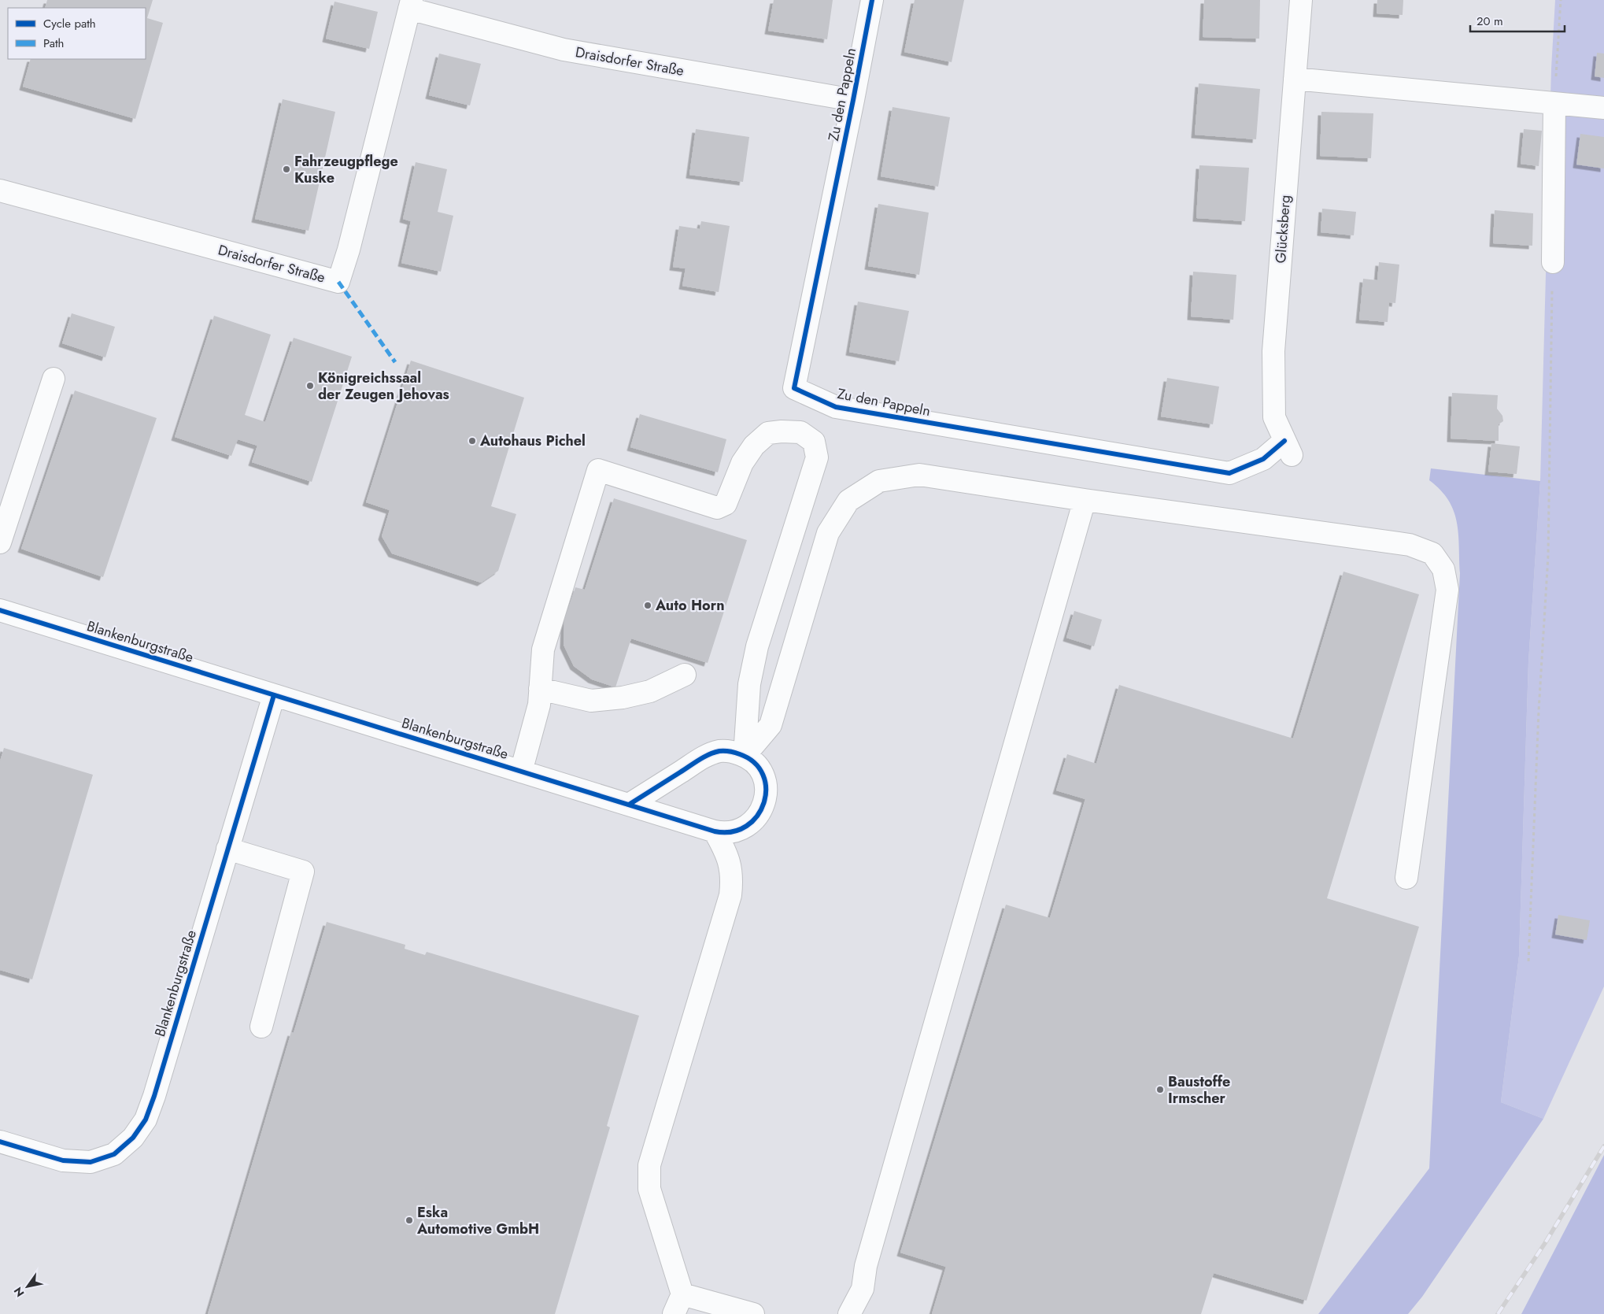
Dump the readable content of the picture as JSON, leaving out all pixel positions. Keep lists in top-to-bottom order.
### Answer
{
  "streets": {
    "street": [
      "Draisdorfer Straße",
      "Zu den Pappeln",
      "Glücksberg",
      "Blankenburgstraße"
    ]
  },
  "crossings": [
    ["Draisdorfer Straße", "Zu den Pappeln"],
    ["Zu den Pappeln", "Glücksberg"]
  ],
  "places": [
    "Fahrzeugpflege Kuske",
    "Königreichssaal der Zeugen Jehovas",
    "Autohaus Pichel",
    "Auto Horn",
    "Baustoffe Irmscher",
    "Eska Automotive GmbH"
  ],
  "legend": ["Cycle path", "Path"],
  "scale_bar": "20 m",
  "north": "bottom left"
}
